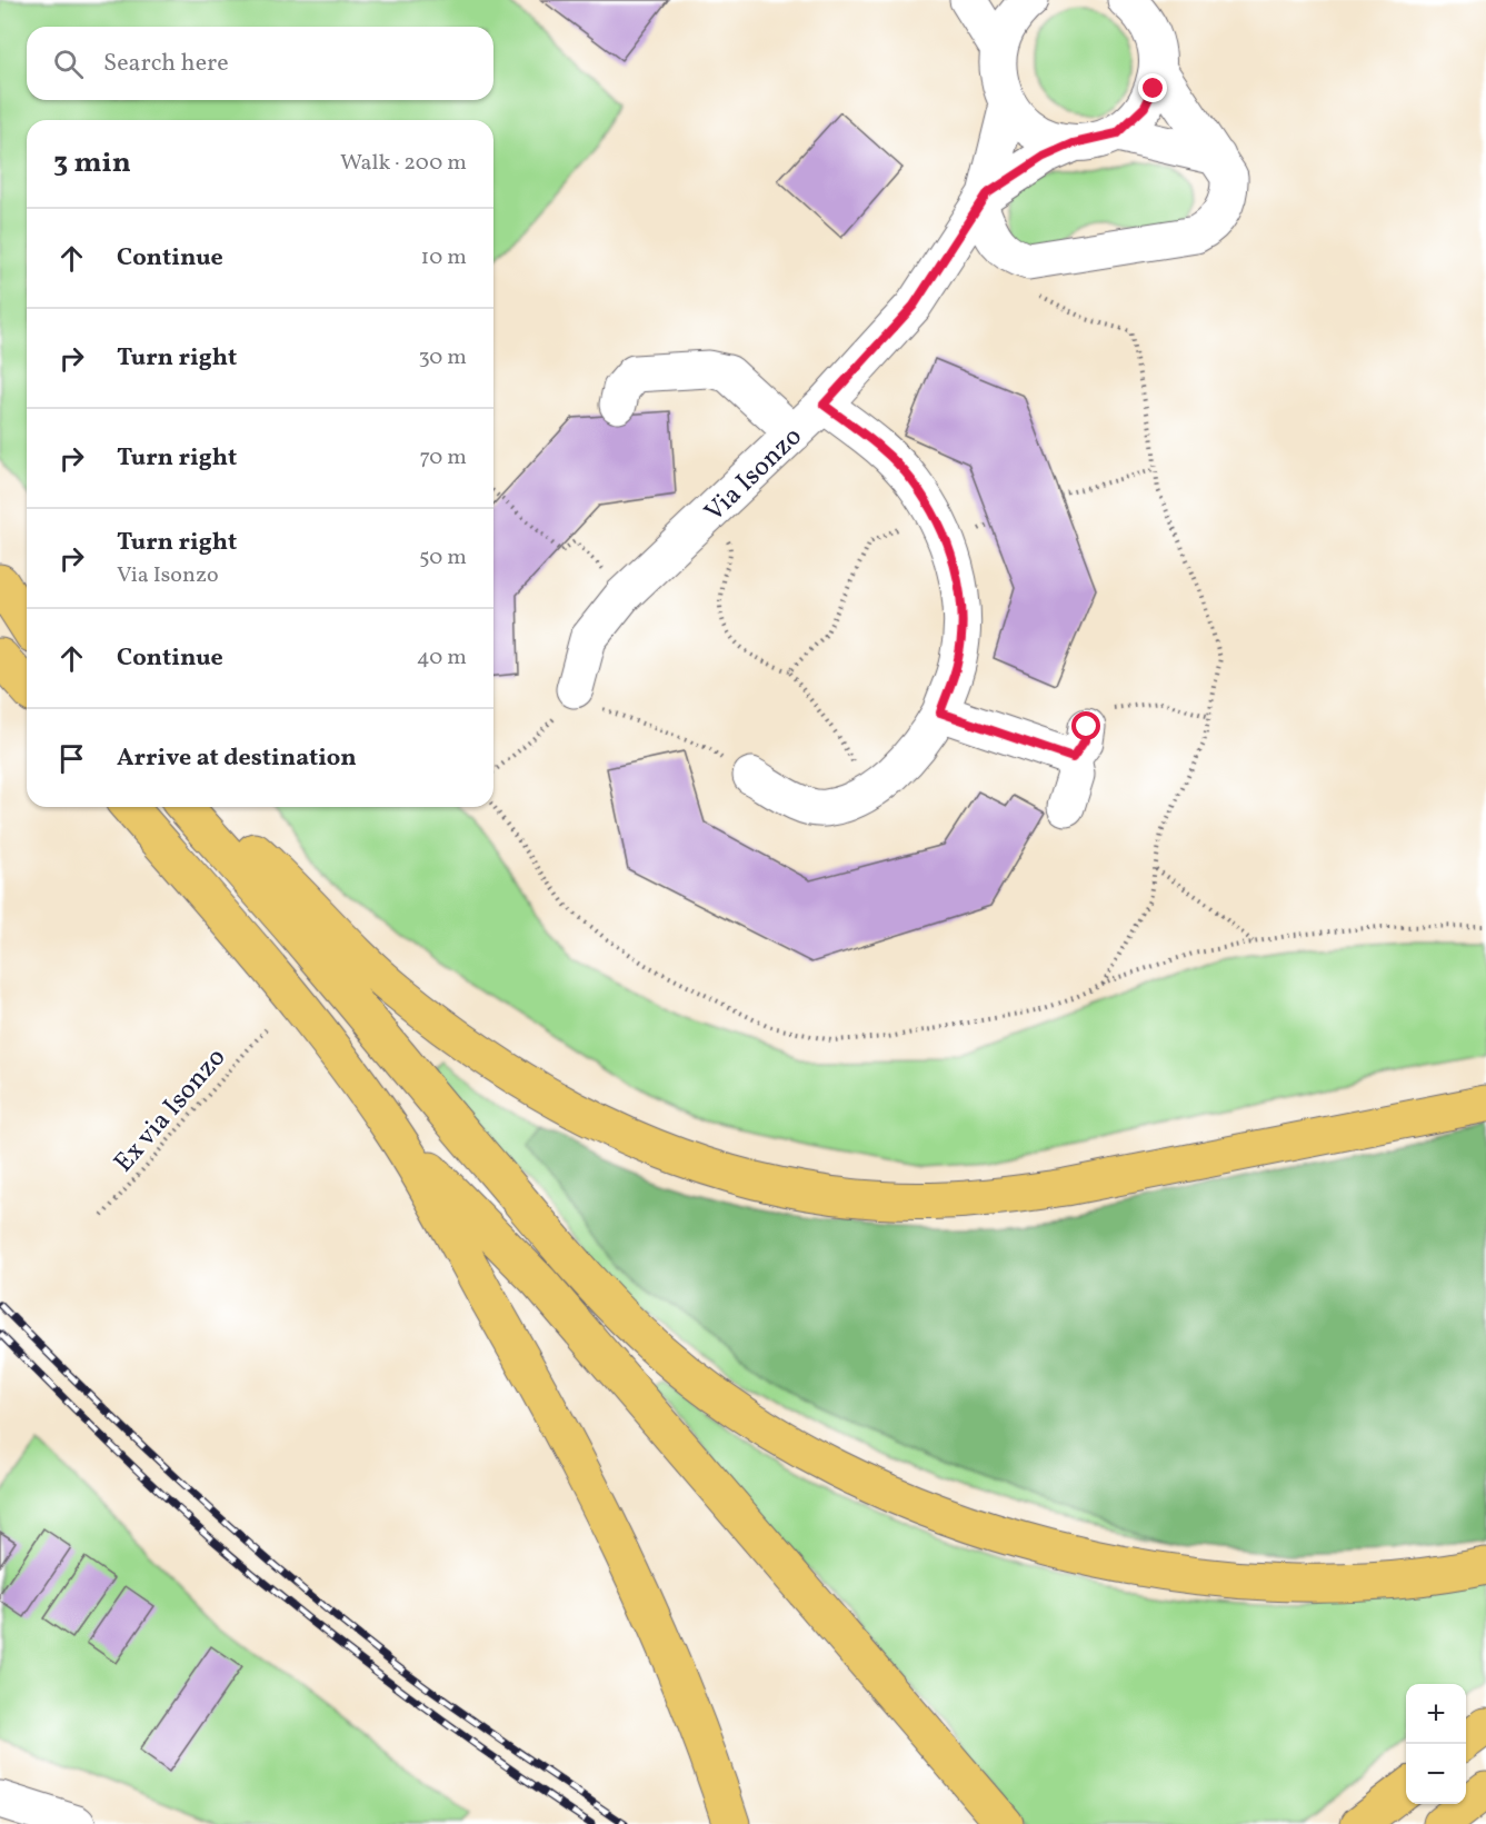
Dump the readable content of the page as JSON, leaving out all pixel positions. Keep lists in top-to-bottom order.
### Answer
{
  "streets": {
    "street": ["Via Isonzo"],
    "path": ["Ex via Isonzo"]
  },
  "page": {
    "search": "Search here",
    "heading": ["3 min", "Walk · 200 m"],
    "list": [
      ["Continue", "10 m"],
      ["Turn right", "30 m"],
      ["Turn right", "70 m"],
      ["Turn right", "Via Isonzo", "50 m"],
      ["Continue", "40 m"],
      "Arrive at destination"
    ],
    "map_buttons": ["+", "−"]
  }
}
